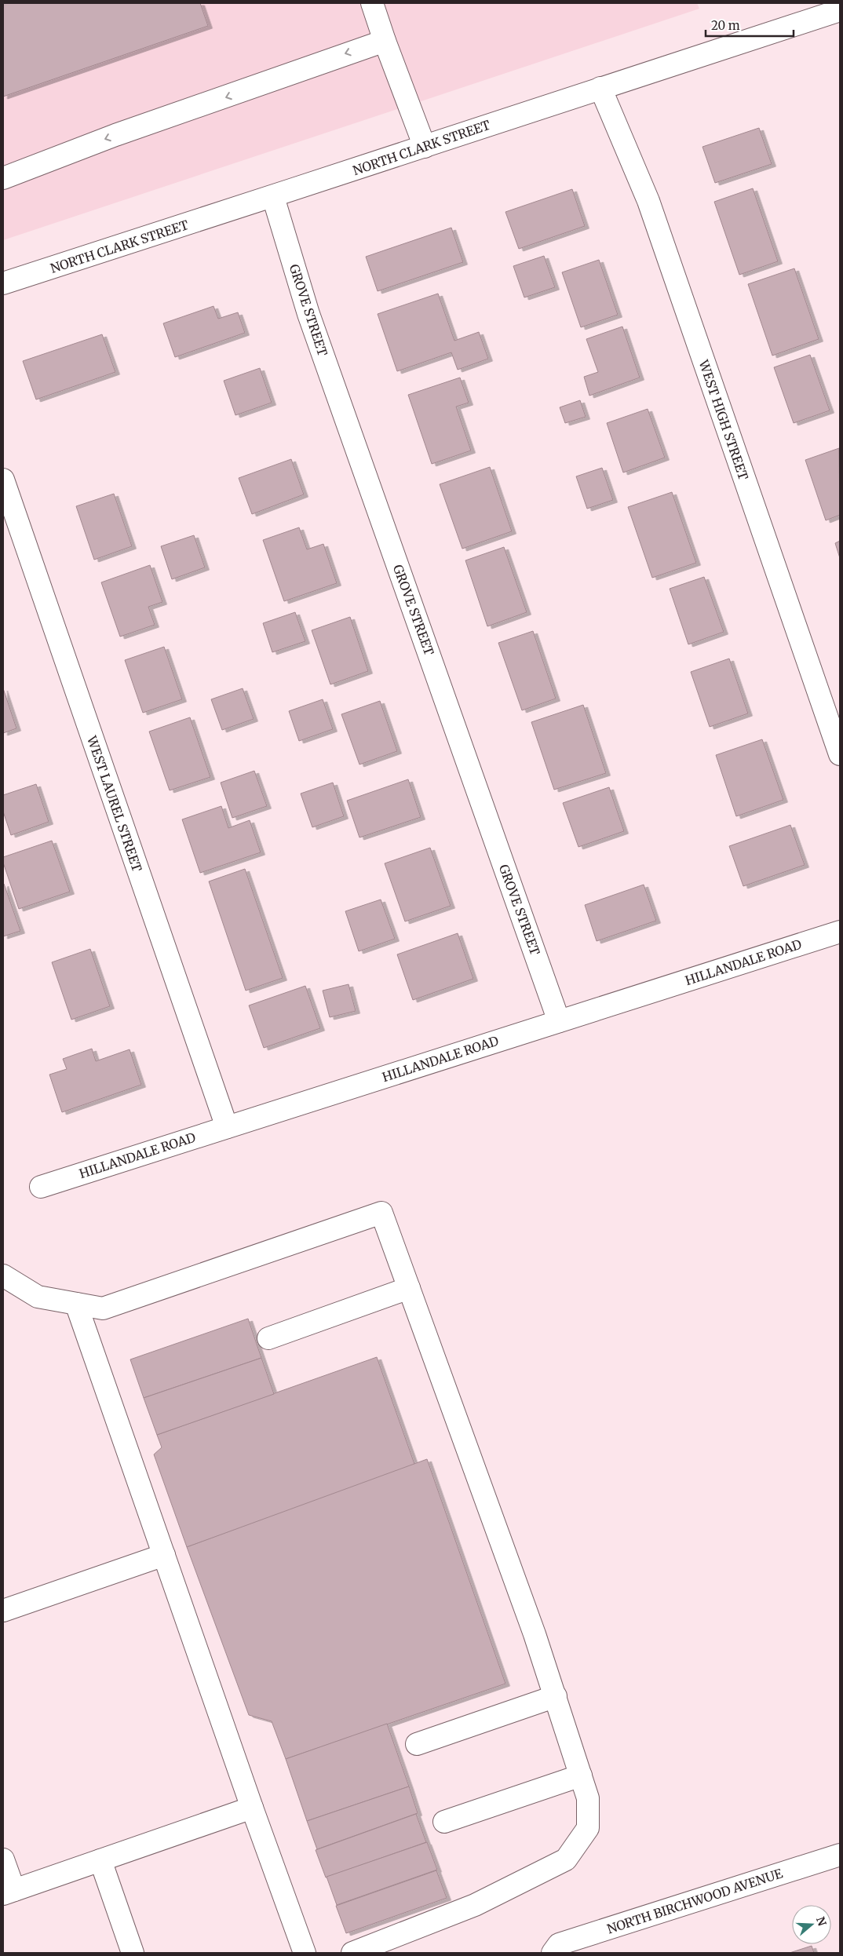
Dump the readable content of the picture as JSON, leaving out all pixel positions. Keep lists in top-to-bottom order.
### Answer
{
  "streets": {
    "street": [
      "NORTH CLARK STREET",
      "GROVE STREET",
      "WEST HIGH STREET",
      "WEST LAUREL STREET",
      "HILLANDALE ROAD",
      "NORTH BIRCHWOOD AVENUE"
    ]
  },
  "crossings": [
    ["NORTH CLARK STREET", "GROVE STREET"],
    ["NORTH CLARK STREET", "WEST HIGH STREET"],
    ["GROVE STREET", "HILLANDALE ROAD"],
    ["WEST LAUREL STREET", "HILLANDALE ROAD"]
  ],
  "scale_bar": "20 m",
  "north": "right"
}
